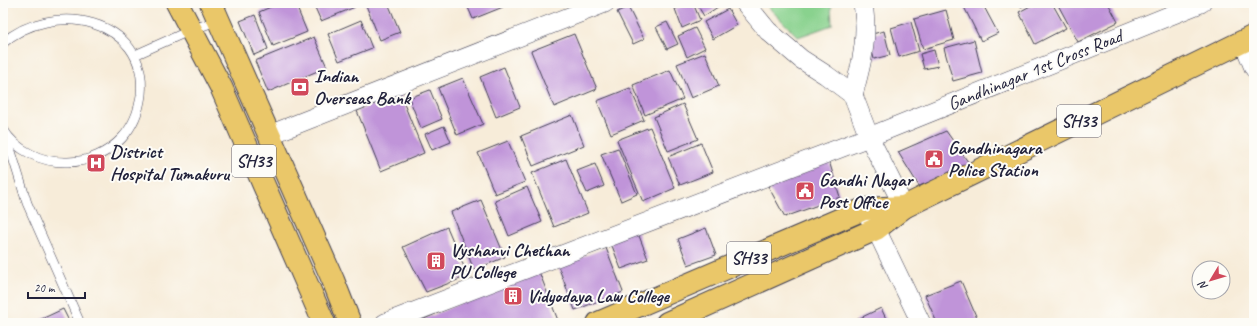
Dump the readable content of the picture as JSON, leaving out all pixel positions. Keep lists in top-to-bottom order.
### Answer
{
  "streets": {
    "main road": ["SH33"],
    "street": ["Gandhinagar 1st Cross Road"]
  },
  "places": {
    "bank": ["Indian Overseas Bank"],
    "public building": ["Gandhinagara Police Station", "Gandhi Nagar Post Office"],
    "hospital": ["District Hospital Tumakuru"],
    "building": ["Vyshanvi Chethan PU College", "Vidyodaya Law College"]
  },
  "scale_bar": "20 m",
  "north": "bottom left"
}
